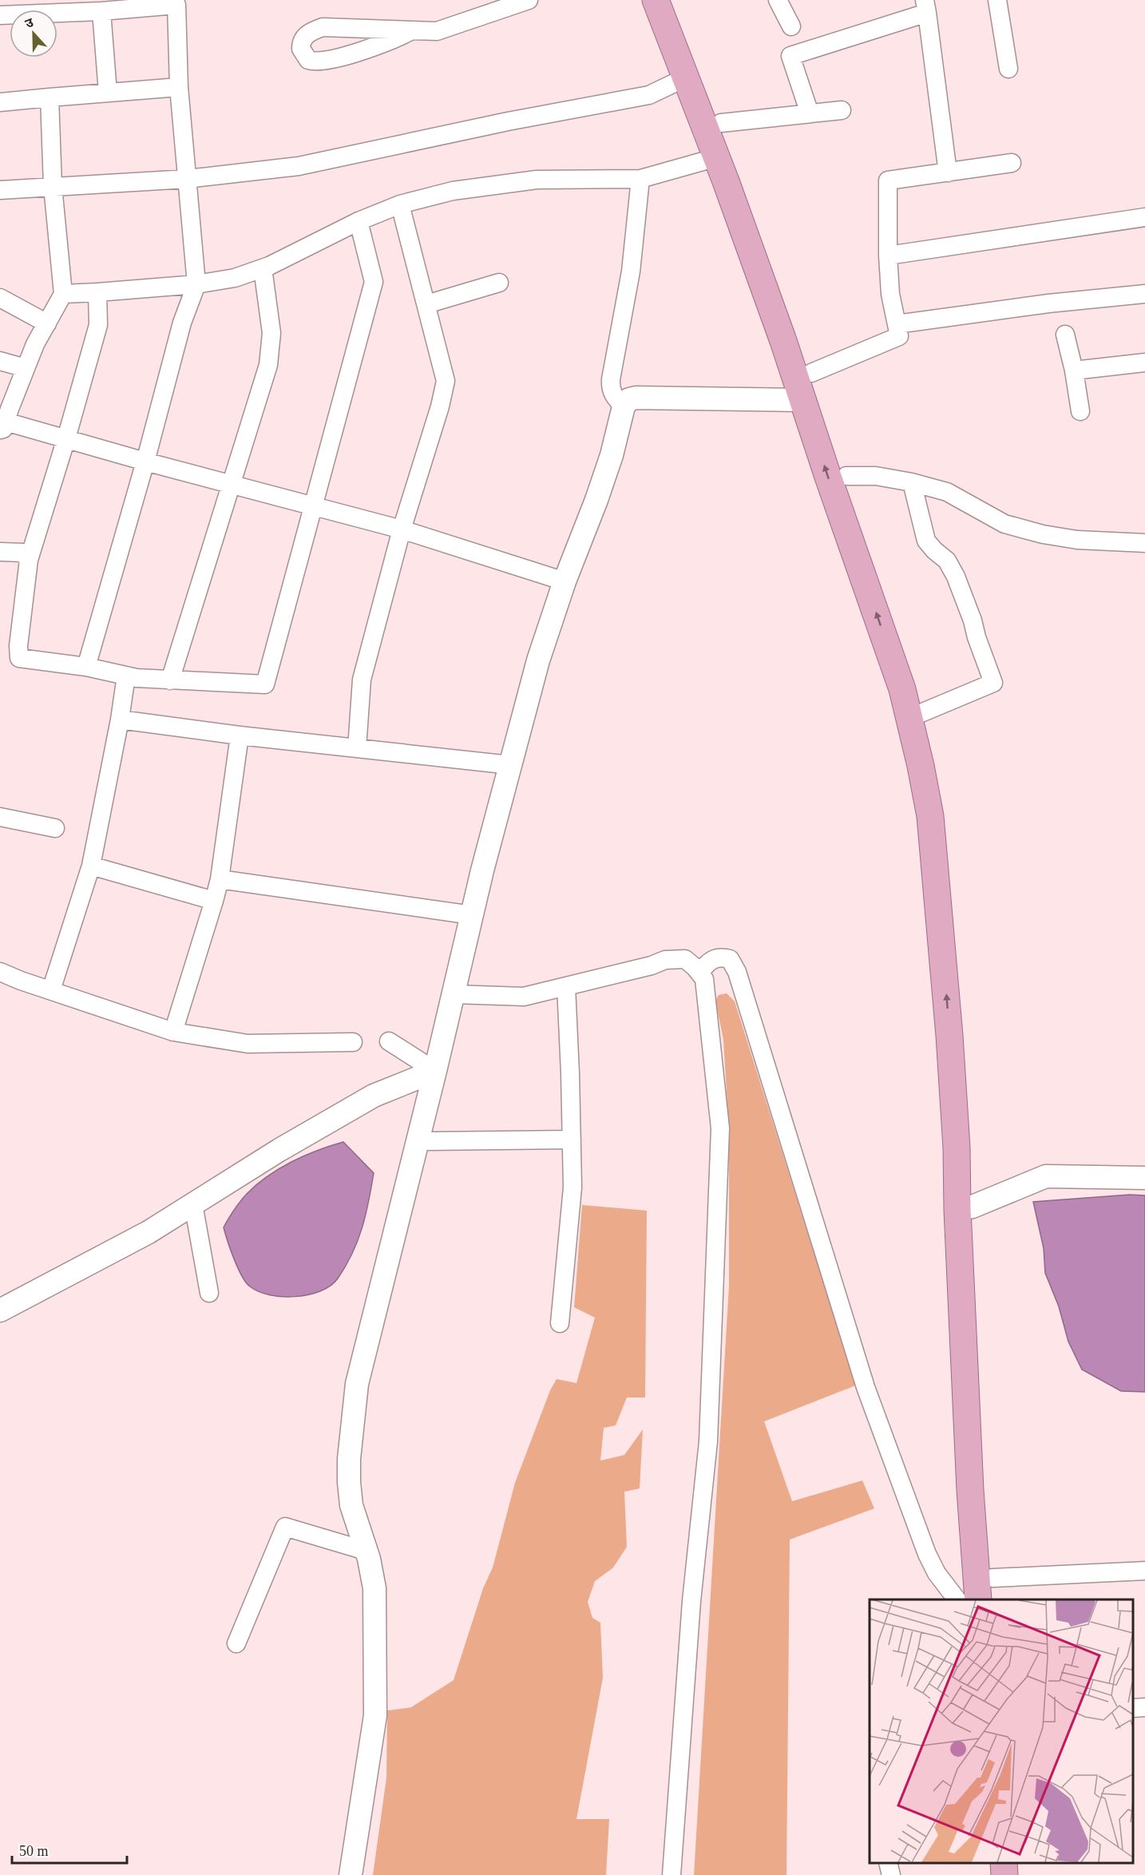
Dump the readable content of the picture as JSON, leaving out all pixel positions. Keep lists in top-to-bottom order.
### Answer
{
  "scale_bar": "50 m",
  "north": "top"
}
